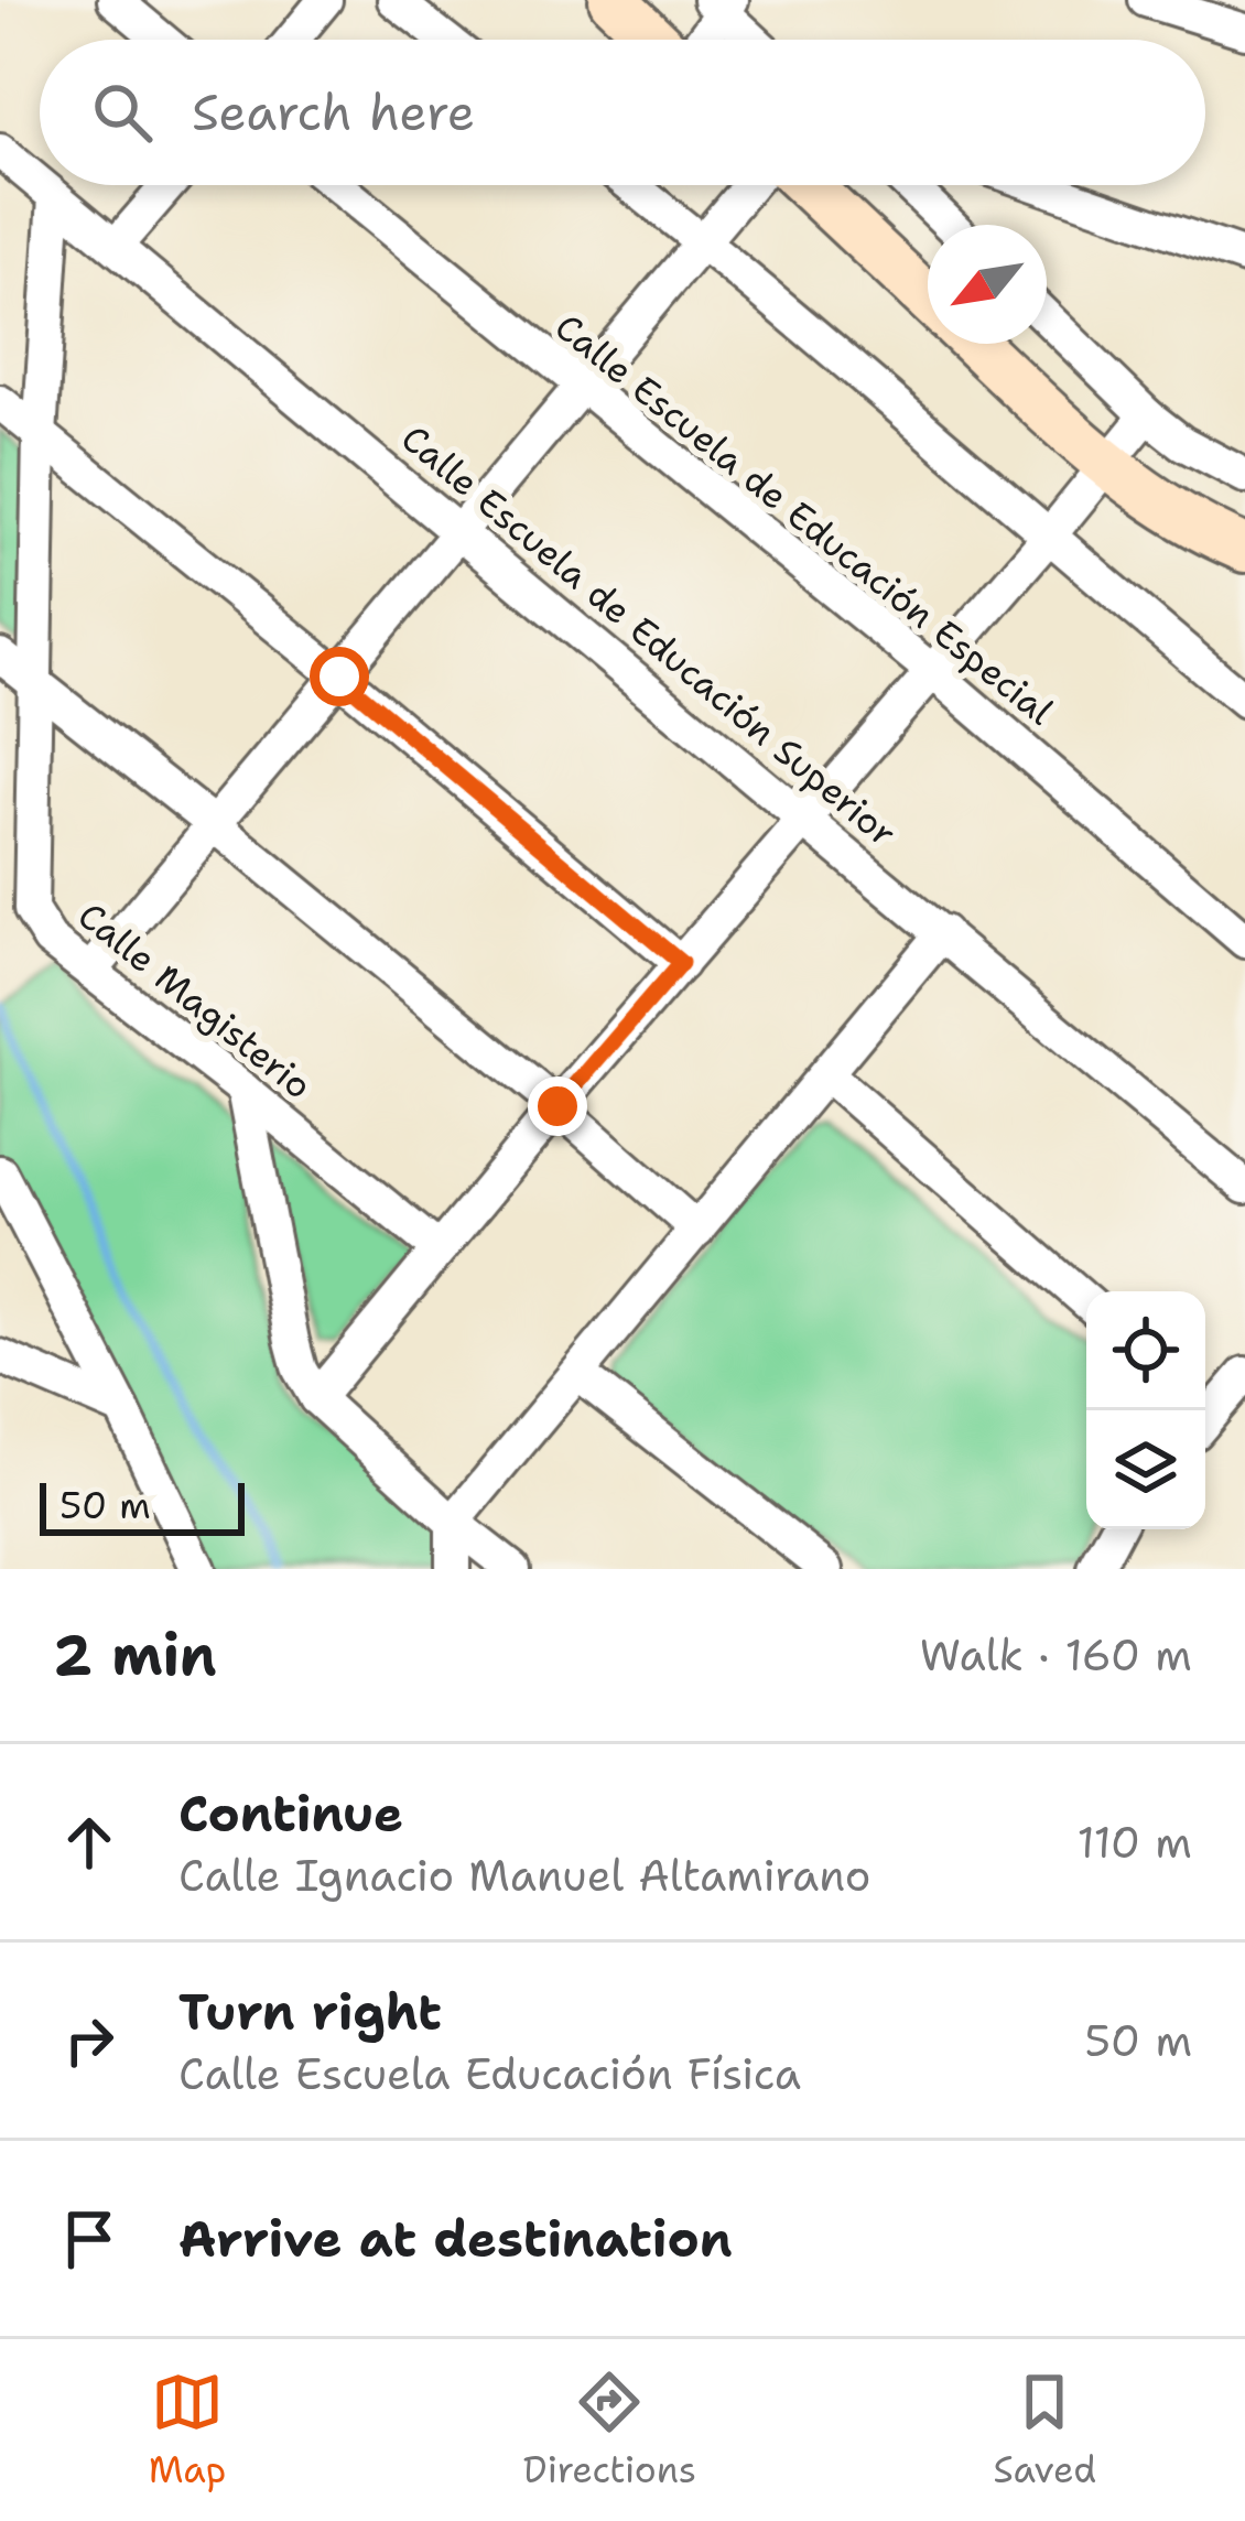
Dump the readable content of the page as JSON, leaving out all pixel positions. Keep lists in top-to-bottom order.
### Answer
{
  "streets": {
    "street": ["Calle Escuela de Educación Especial", "Calle Escuela de Educación Superior", "Calle Magisterio"]
  },
  "crossings": [
    ["Calle Escuela de Educación Superior", "Calle Magisterio"]
  ],
  "scale_bar": "50 m",
  "north": "bottom left",
  "page": {
    "search": "Search here",
    "scale": "50 m",
    "heading": ["2 min", "Walk · 160 m"],
    "list": [
      ["Continue", "Calle Ignacio Manuel Altamirano", "110 m"],
      ["Turn right", "Calle Escuela Educación Física", "50 m"],
      "Arrive at destination"
    ],
    "nav": ["Map", "Directions", "Saved"]
  }
}
